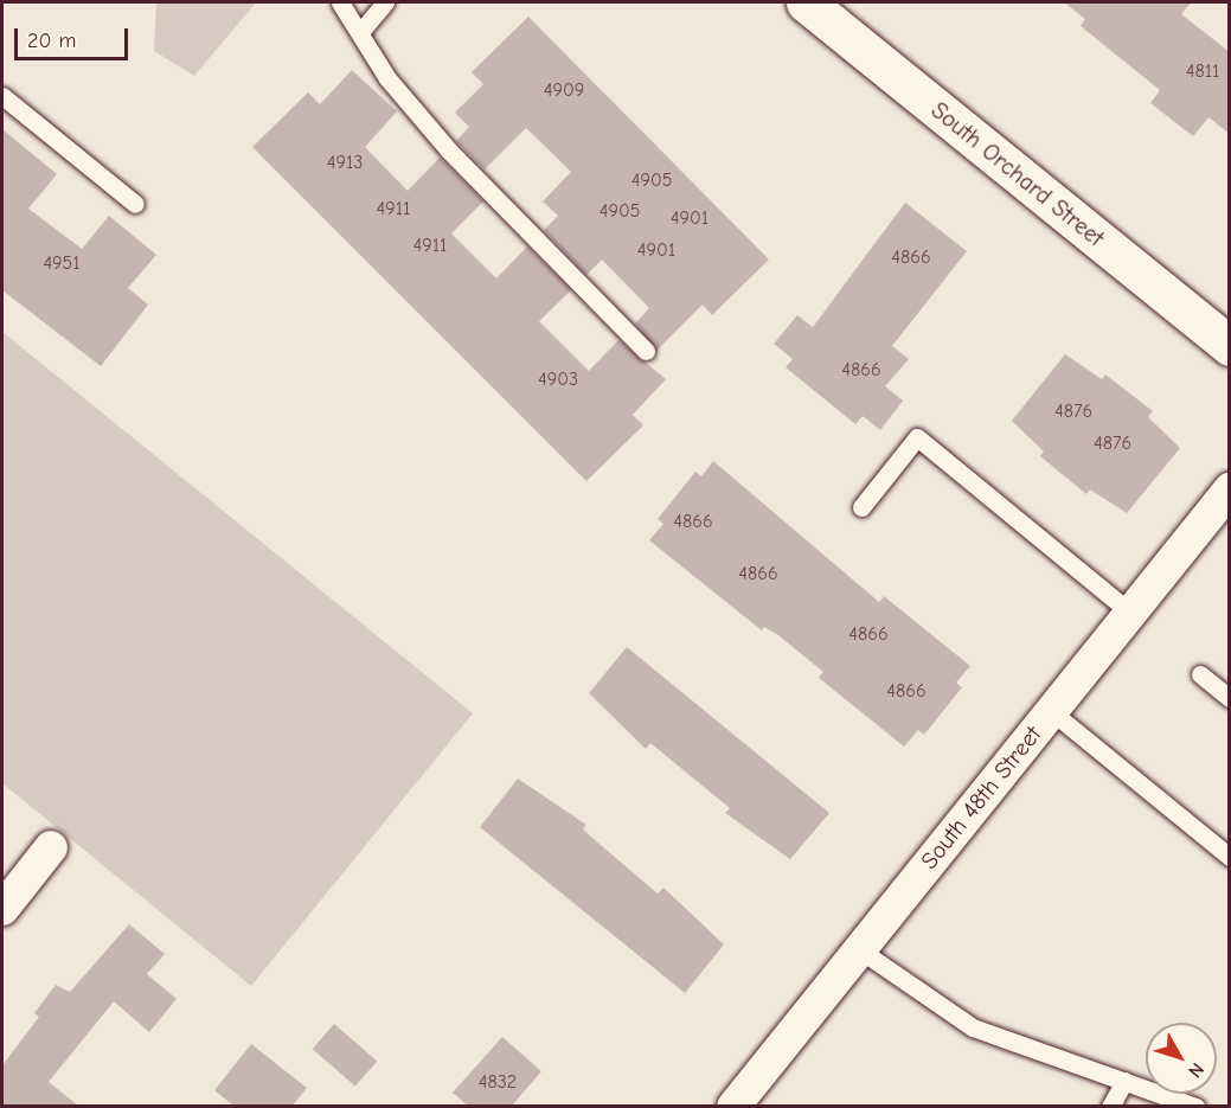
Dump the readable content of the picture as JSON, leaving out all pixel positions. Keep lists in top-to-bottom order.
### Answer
{
  "streets": {
    "main road": ["South Orchard Street"],
    "street": ["South 48th Street"]
  },
  "house_numbers": [
    "4811",
    "4909",
    "4913",
    "4905",
    "4911",
    "4905",
    "4901",
    "4911",
    "4901",
    "4866",
    "4951",
    "4866",
    "4903",
    "4876",
    "4876",
    "4866",
    "4866",
    "4866",
    "4866",
    "4832"
  ],
  "scale_bar": "20 m",
  "north": "bottom right"
}
